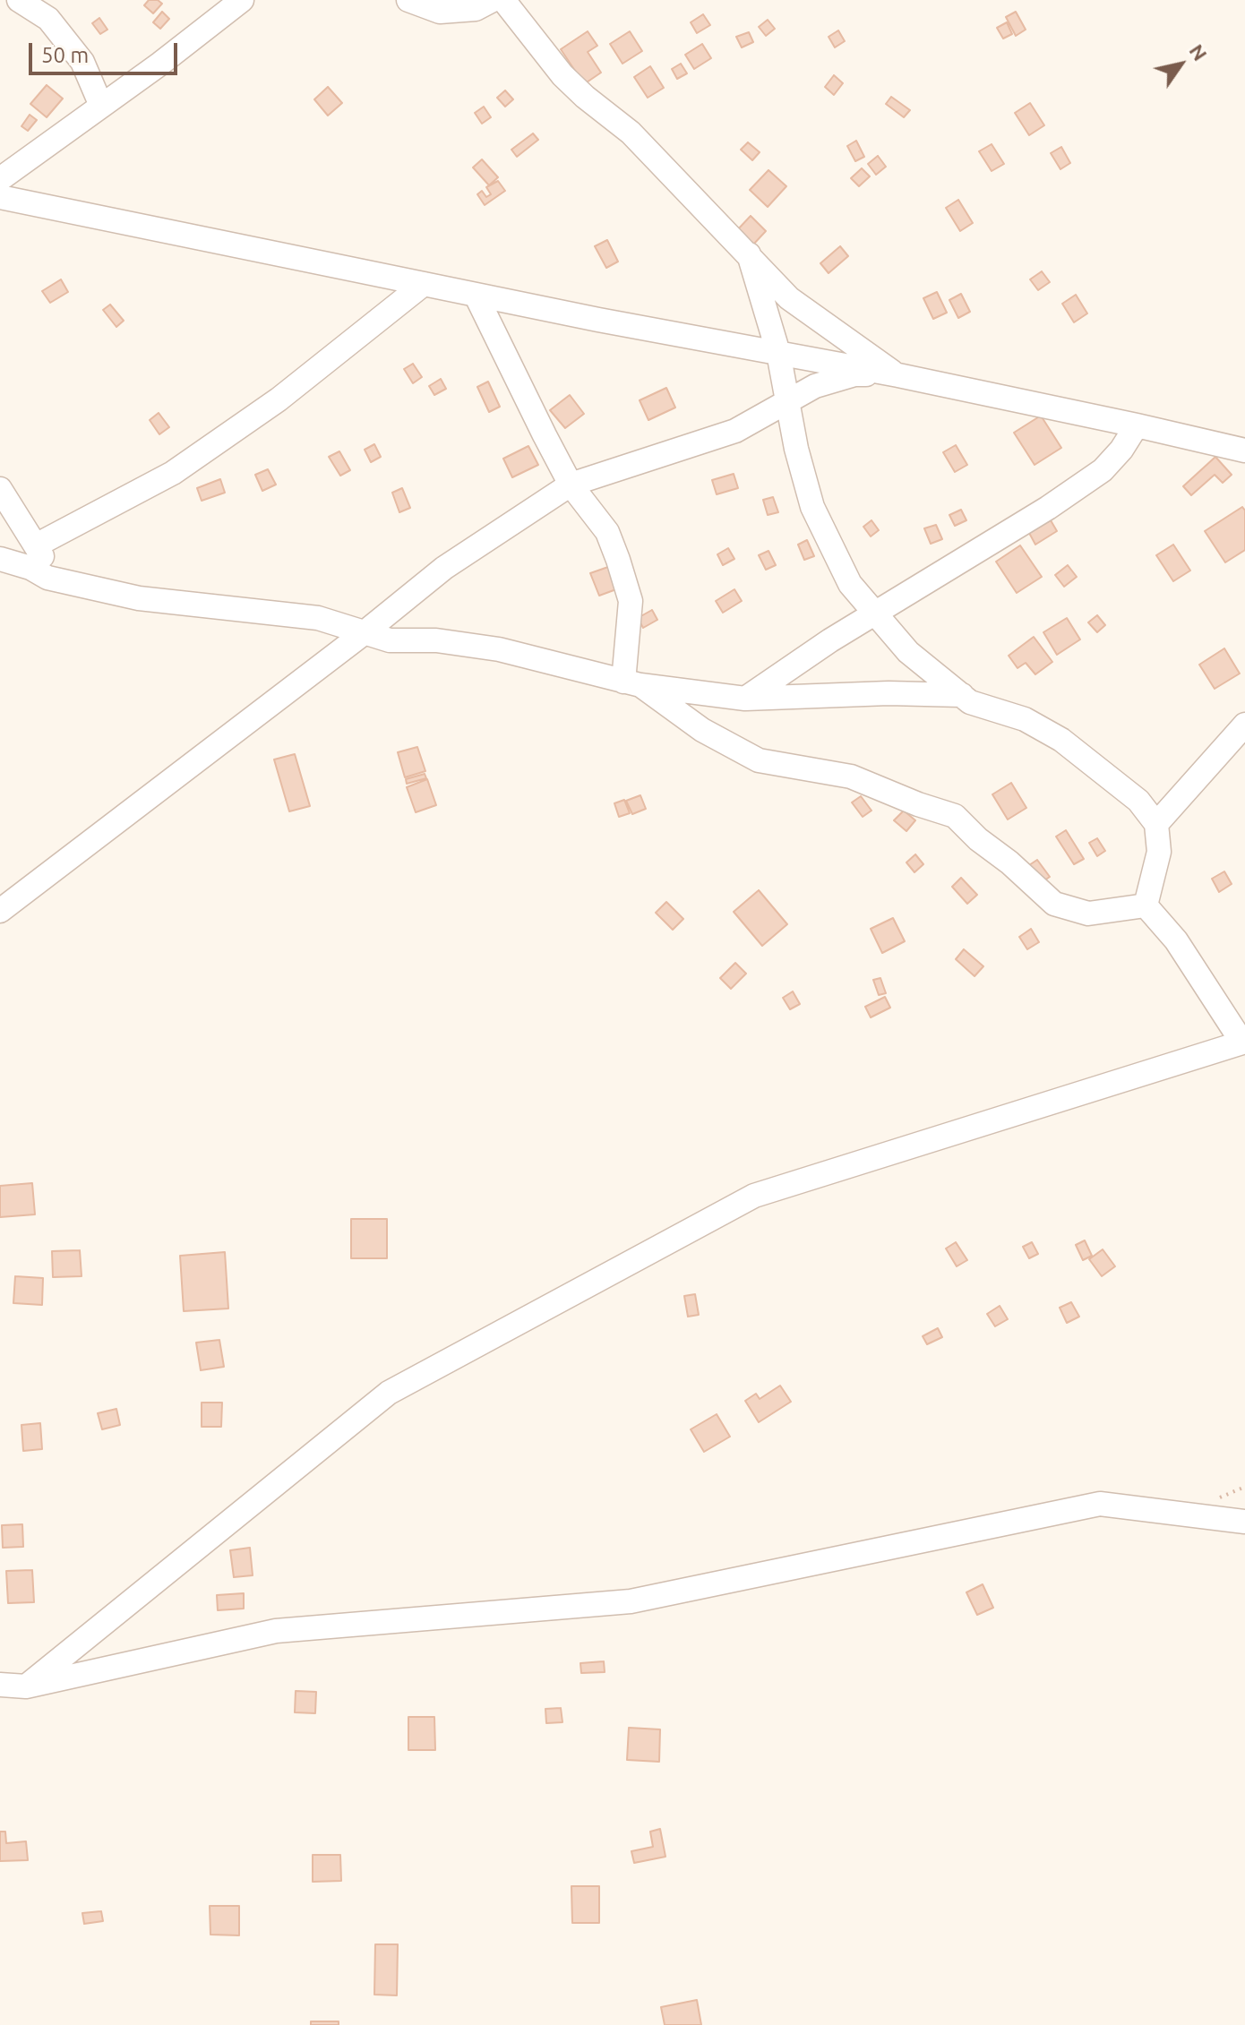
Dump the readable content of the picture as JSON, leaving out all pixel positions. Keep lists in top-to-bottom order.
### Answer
{
  "scale_bar": "50 m",
  "north": "top right"
}
